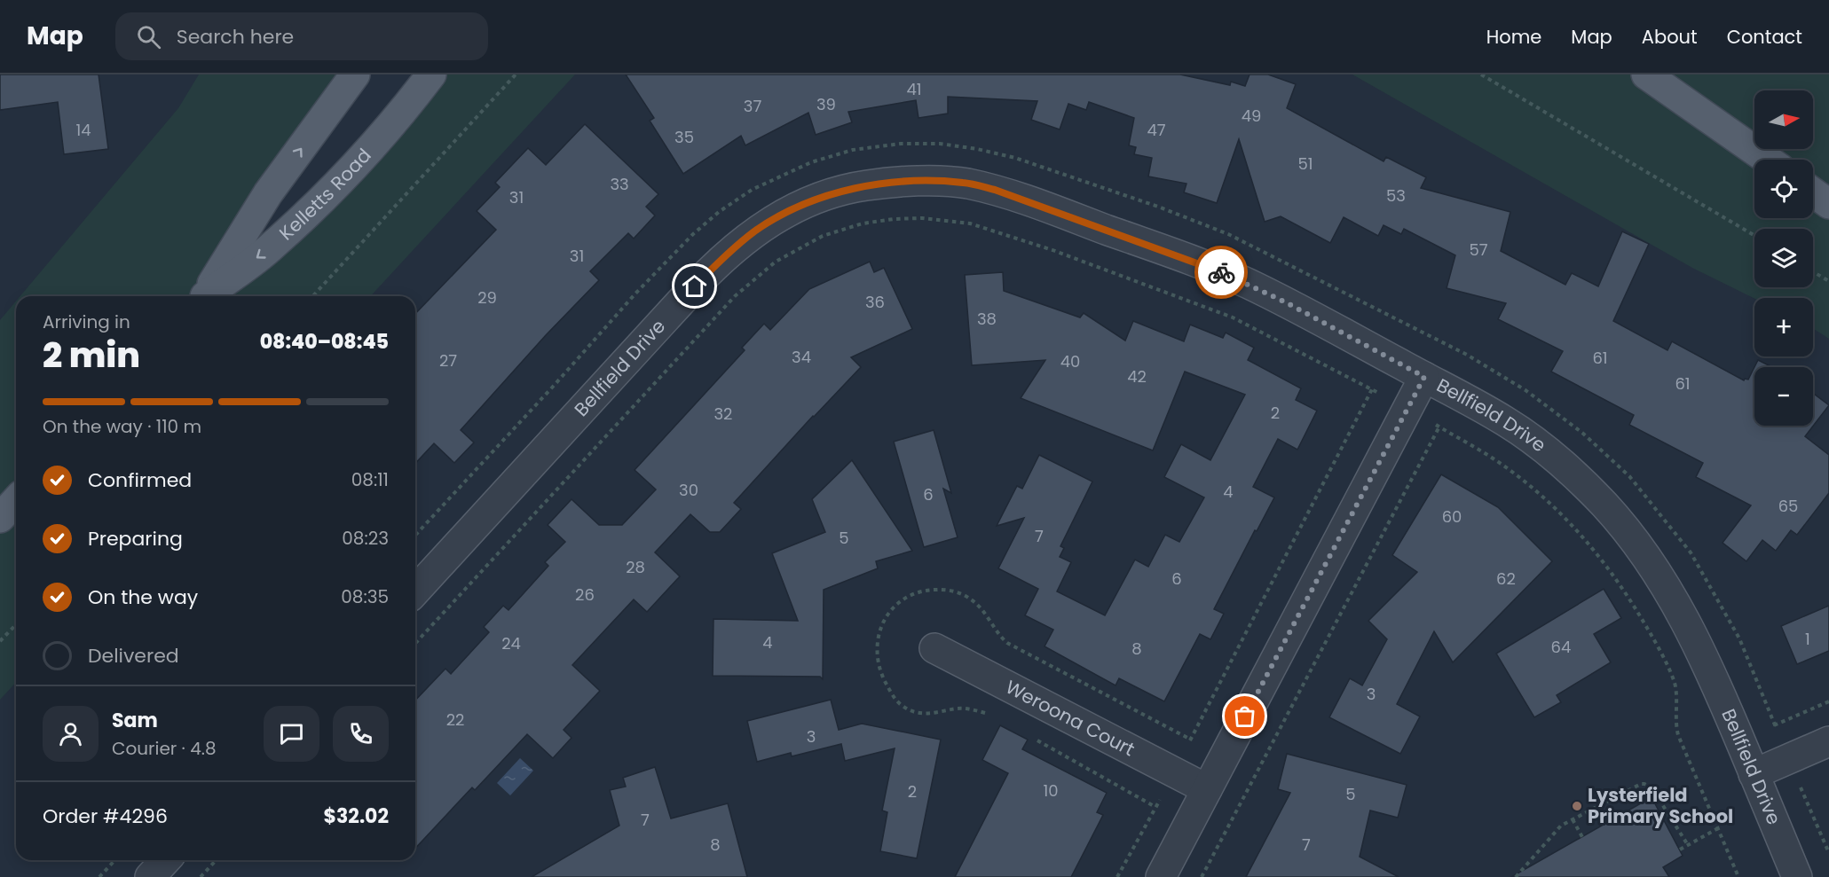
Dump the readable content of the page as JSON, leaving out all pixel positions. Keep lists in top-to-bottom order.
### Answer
{
  "streets": {
    "main road": ["Kelletts Road"],
    "street": ["Bellfield Drive", "Weroona Court"]
  },
  "places": ["Lysterfield Primary School"],
  "house_numbers": [
    "41",
    "39",
    "37",
    "49",
    "14",
    "47",
    "35",
    "51",
    "33",
    "53",
    "31",
    "57",
    "31",
    "29",
    "36",
    "38",
    "34",
    "61",
    "27",
    "40",
    "42",
    "61",
    "2",
    "32",
    "30",
    "4",
    "6",
    "65",
    "60",
    "7",
    "5",
    "28",
    "6",
    "62",
    "26",
    "1",
    "4",
    "24",
    "64",
    "8",
    "3",
    "22",
    "3",
    "10",
    "2",
    "5",
    "7",
    "8",
    "7"
  ],
  "north": "right",
  "page": {
    "header": "Map",
    "search": "Search here",
    "nav": [
      "Home",
      "Map",
      "About",
      "Contact"
    ],
    "map_buttons": ["+", "−"],
    "heading": ["2 min", "Arriving in", "08:40–08:45"],
    "panel": [
      "Sam",
      "Courier · 4.8",
      "Order #4296",
      "$32.02"
    ],
    "bar": "On the way · 110 m",
    "list": [
      ["Confirmed", "08:11"],
      ["Preparing", "08:23"],
      ["On the way", "08:35"],
      "Delivered"
    ]
  }
}
